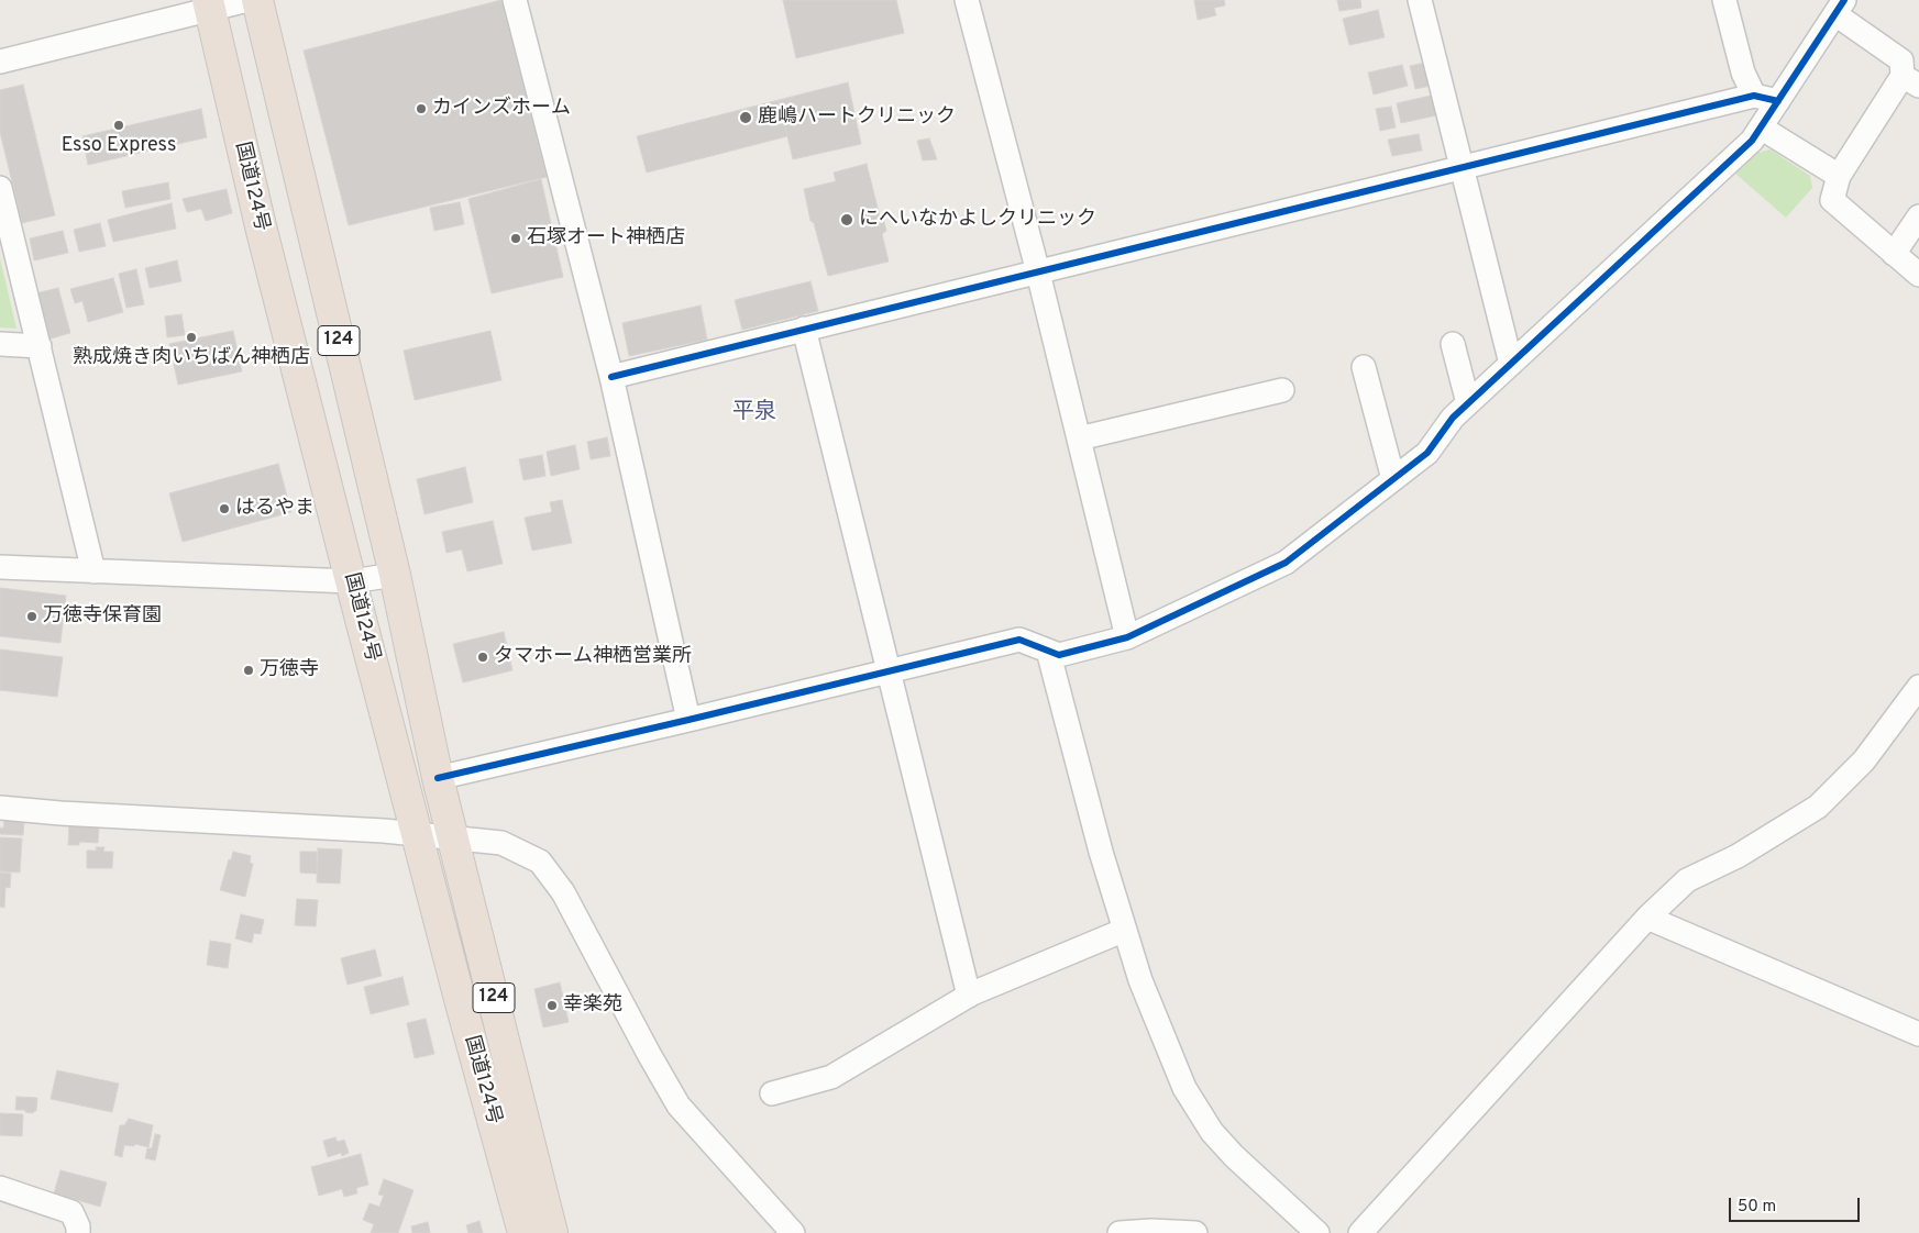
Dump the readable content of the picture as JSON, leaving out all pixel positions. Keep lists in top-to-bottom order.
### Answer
{
  "streets": {
    "highway": ["国道124号", "124"]
  },
  "districts": ["平泉"],
  "places": [
    "カインズホーム",
    "鹿嶋ハートクリニック",
    "Esso Express",
    "にへいなかよしクリニック",
    "石塚オート神栖店",
    "熟成焼き肉いちばん神栖店",
    "はるやま",
    "万徳寺保育園",
    "タマホーム神栖営業所",
    "万徳寺",
    "幸楽苑"
  ],
  "scale_bar": "50 m"
}
